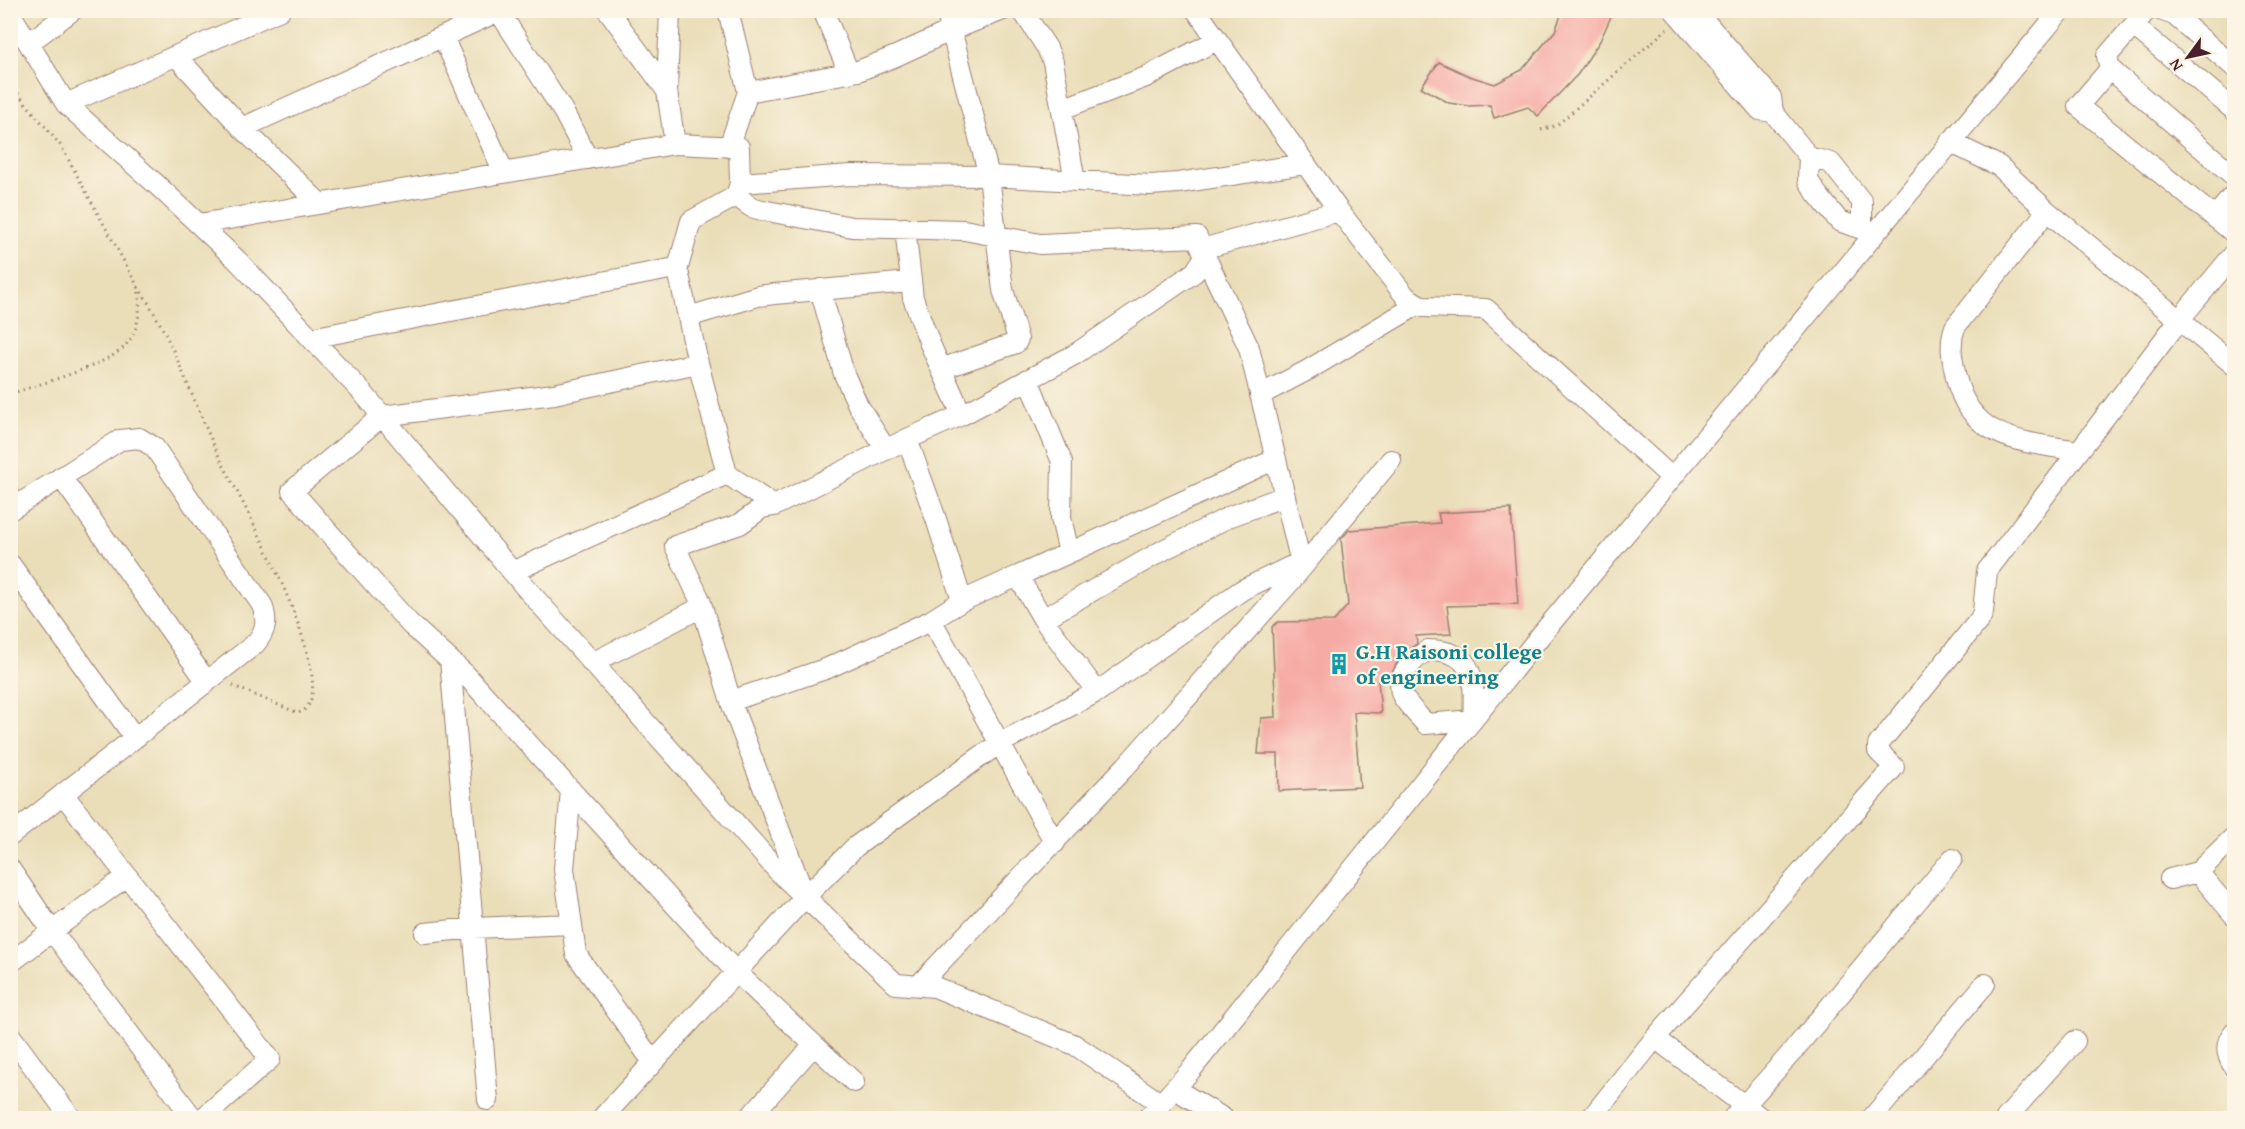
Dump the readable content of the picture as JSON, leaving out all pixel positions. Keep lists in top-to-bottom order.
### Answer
{
  "places": {
    "building": ["G.H Raisoni college of engineering"]
  },
  "north": "bottom left"
}
